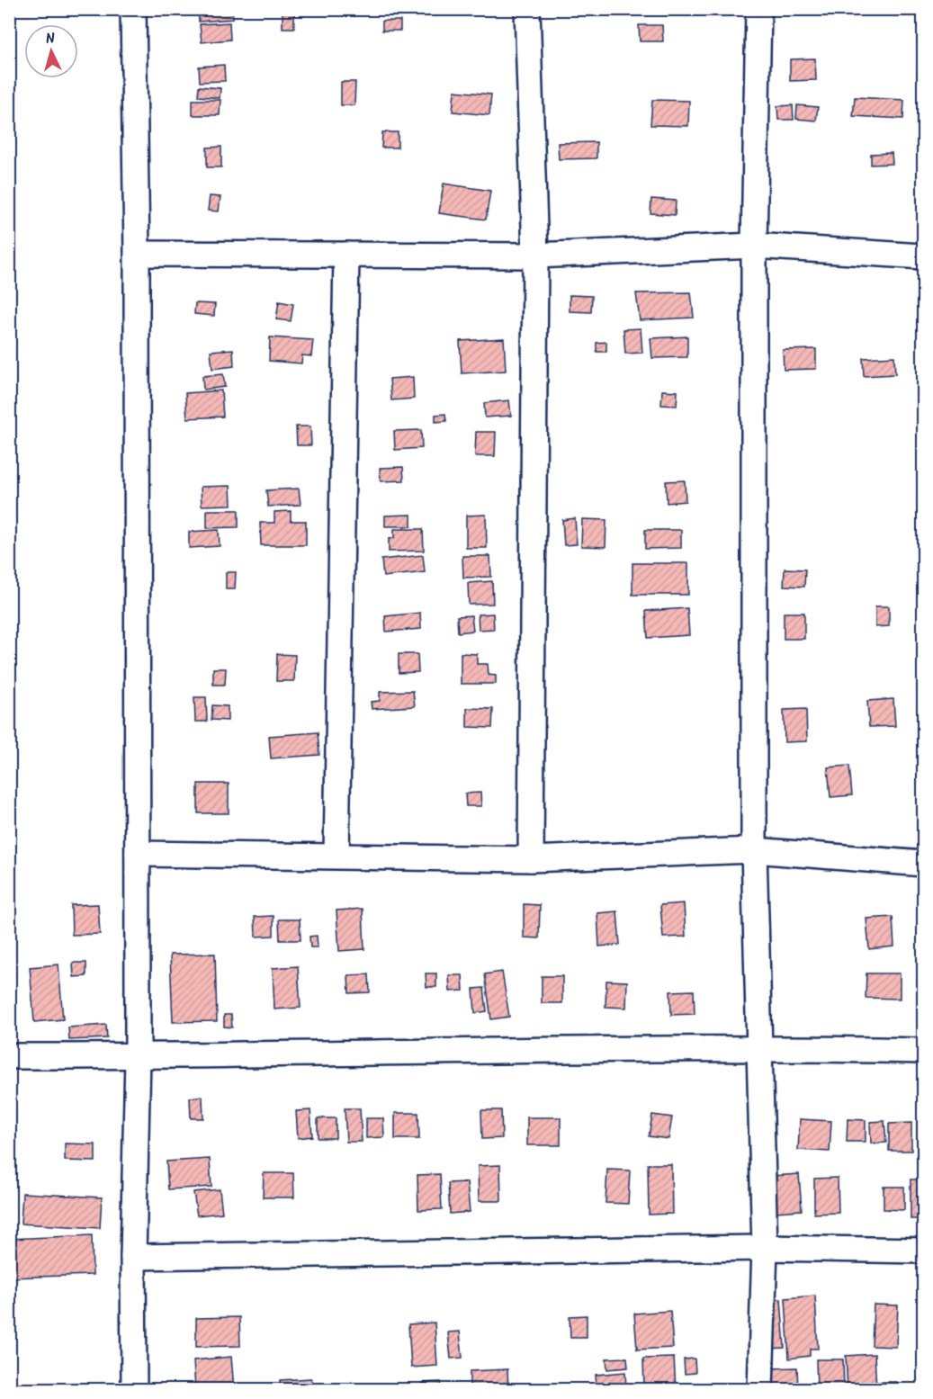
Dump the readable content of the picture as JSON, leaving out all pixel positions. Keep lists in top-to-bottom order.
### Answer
{
  "north": "top"
}
